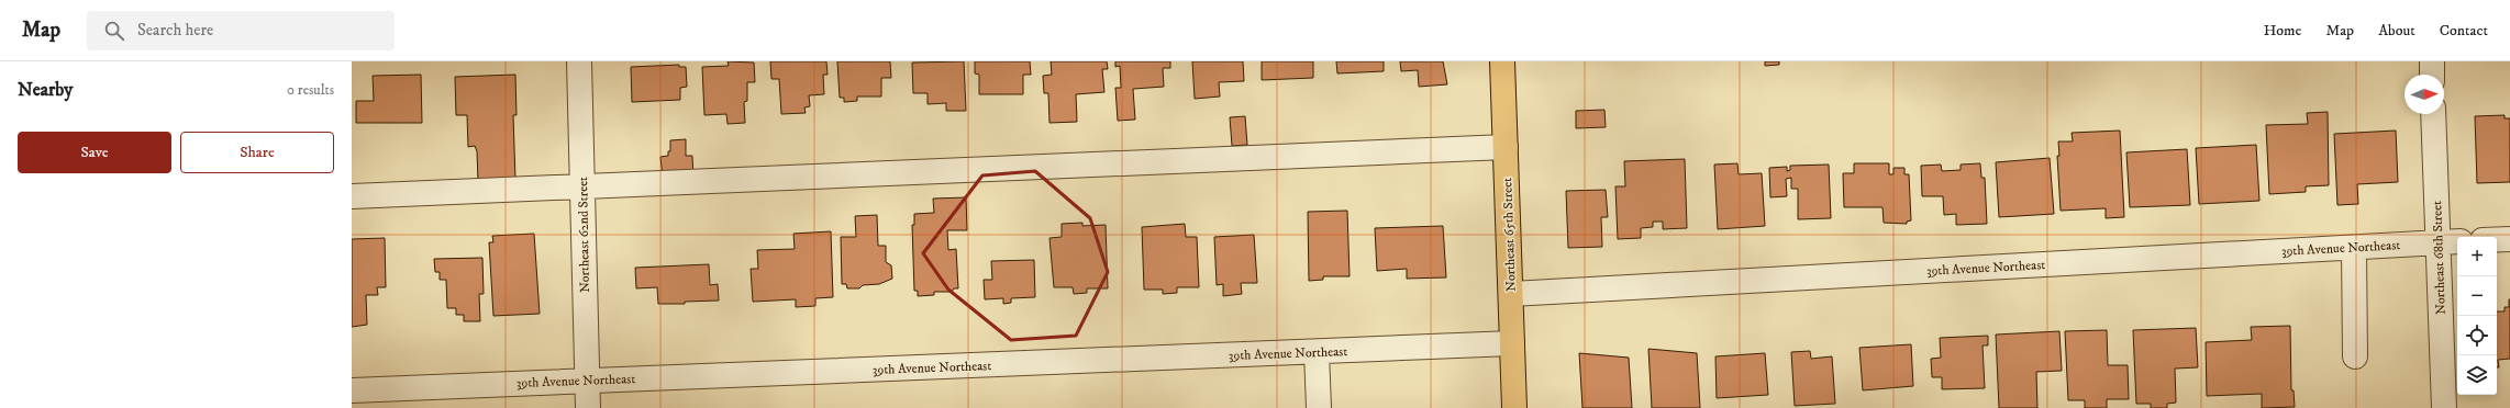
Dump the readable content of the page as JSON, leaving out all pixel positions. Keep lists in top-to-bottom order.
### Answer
{
  "streets": {
    "main road": ["Northeast 65th Street"],
    "street": ["Northeast 62nd Street", "39th Avenue Northeast", "Northeast 68th Street"]
  },
  "crossings": [
    ["Northeast 62nd Street", "39th Avenue Northeast"],
    ["Northeast 65th Street", "39th Avenue Northeast"],
    ["39th Avenue Northeast", "Northeast 68th Street"]
  ],
  "north": "right",
  "page": {
    "header": "Map",
    "search": "Search here",
    "nav": [
      "Home",
      "Map",
      "About",
      "Contact"
    ],
    "heading": ["Nearby", "0 results"],
    "buttons": ["Save", "Share"],
    "map_buttons": ["+", "−"]
  }
}
